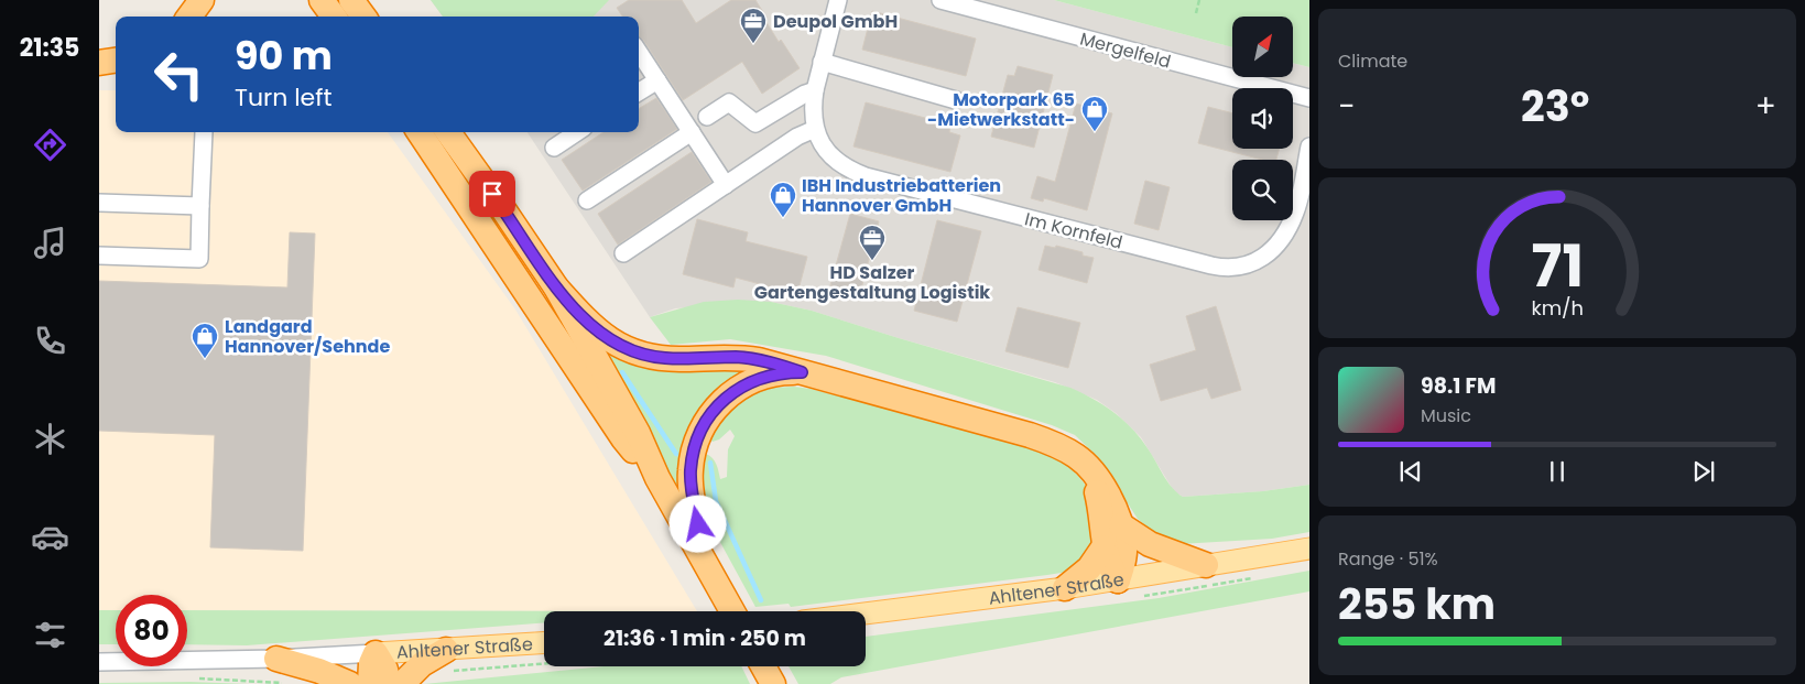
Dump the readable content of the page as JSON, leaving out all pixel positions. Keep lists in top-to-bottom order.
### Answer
{
  "streets": {
    "main road": ["Ahltener Straße"],
    "street": ["Mergelfeld", "Im Kornfeld"]
  },
  "places": {
    "office": ["Deupol GmbH", "HD Salzer Gartengestaltung Logistik"],
    "shop": ["Motorpark 65 -Mietwerkstatt-", "IBH Industriebatterien Hannover GmbH", "Landgard Hannover/Sehnde"]
  },
  "north": "top right",
  "page": {
    "tabs": "21:35",
    "tile": [
      "Climate",
      ["Range · 51%", "255 km"]
    ],
    "turn": ["90 m", "Turn left"],
    "heat": ["−", "23°", "+"],
    "song": ["98.1 FM", "Music"],
    "limit": "80",
    "trip": "21:36 · 1 min · 250 m",
    "gauge": ["71", "km/h"]
  }
}
